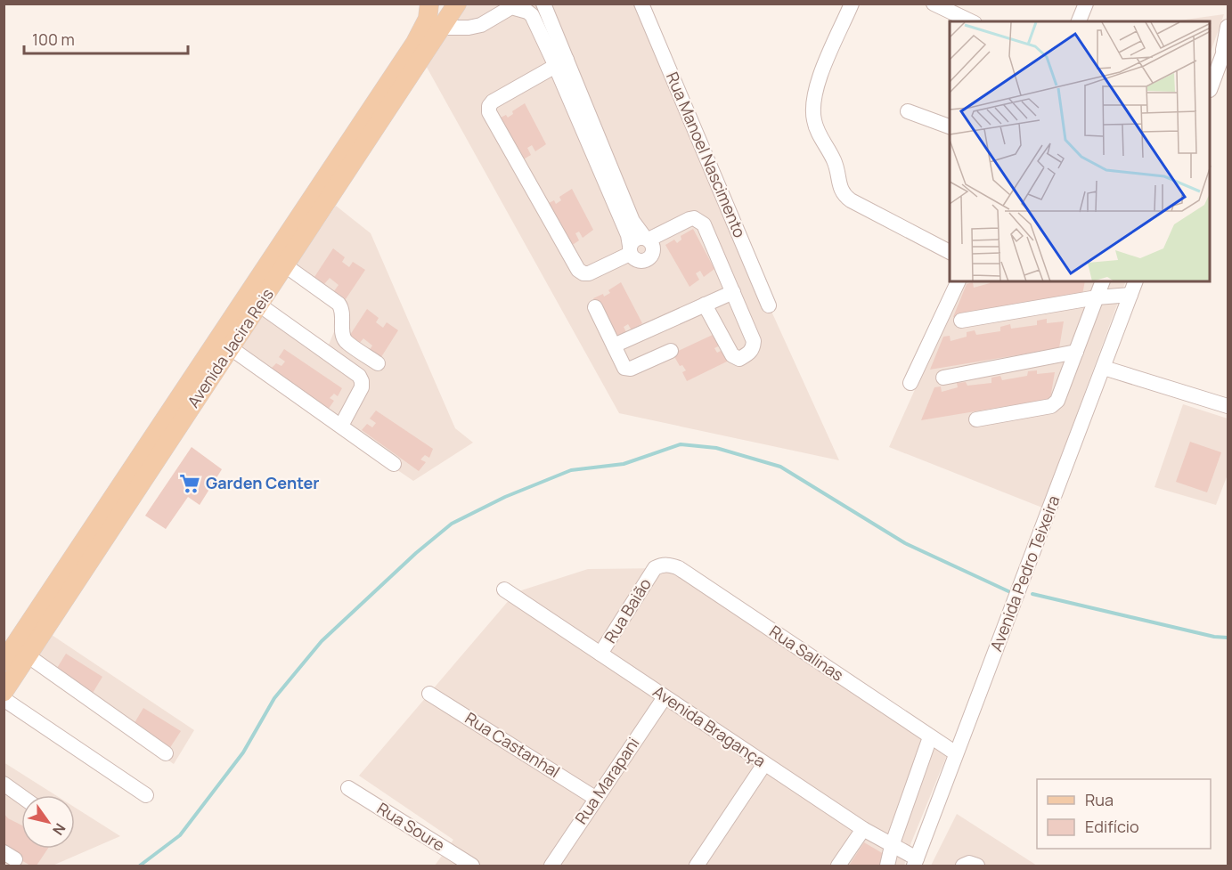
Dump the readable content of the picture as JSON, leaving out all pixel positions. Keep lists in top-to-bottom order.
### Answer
{
  "streets": {
    "main road": ["Avenida Jacira Reis"],
    "street": [
      "Rua Manoel Nascimento",
      "Avenida Pedro Teixeira",
      "Rua Baião",
      "Rua Salinas",
      "Avenida Bragança",
      "Rua Castanhal",
      "Rua Marapani",
      "Rua Soure"
    ]
  },
  "crossings": [
    ["Avenida Pedro Teixeira", "Rua Salinas"],
    ["Avenida Pedro Teixeira", "Avenida Bragança"],
    ["Rua Baião", "Rua Salinas"],
    ["Rua Baião", "Avenida Bragança"],
    ["Avenida Bragança", "Rua Marapani"],
    ["Rua Castanhal", "Rua Marapani"]
  ],
  "places": {
    "supermarket": ["Garden Center"]
  },
  "legend": ["Rua", "Edifício"],
  "scale_bar": "100 m",
  "north": "bottom right"
}
